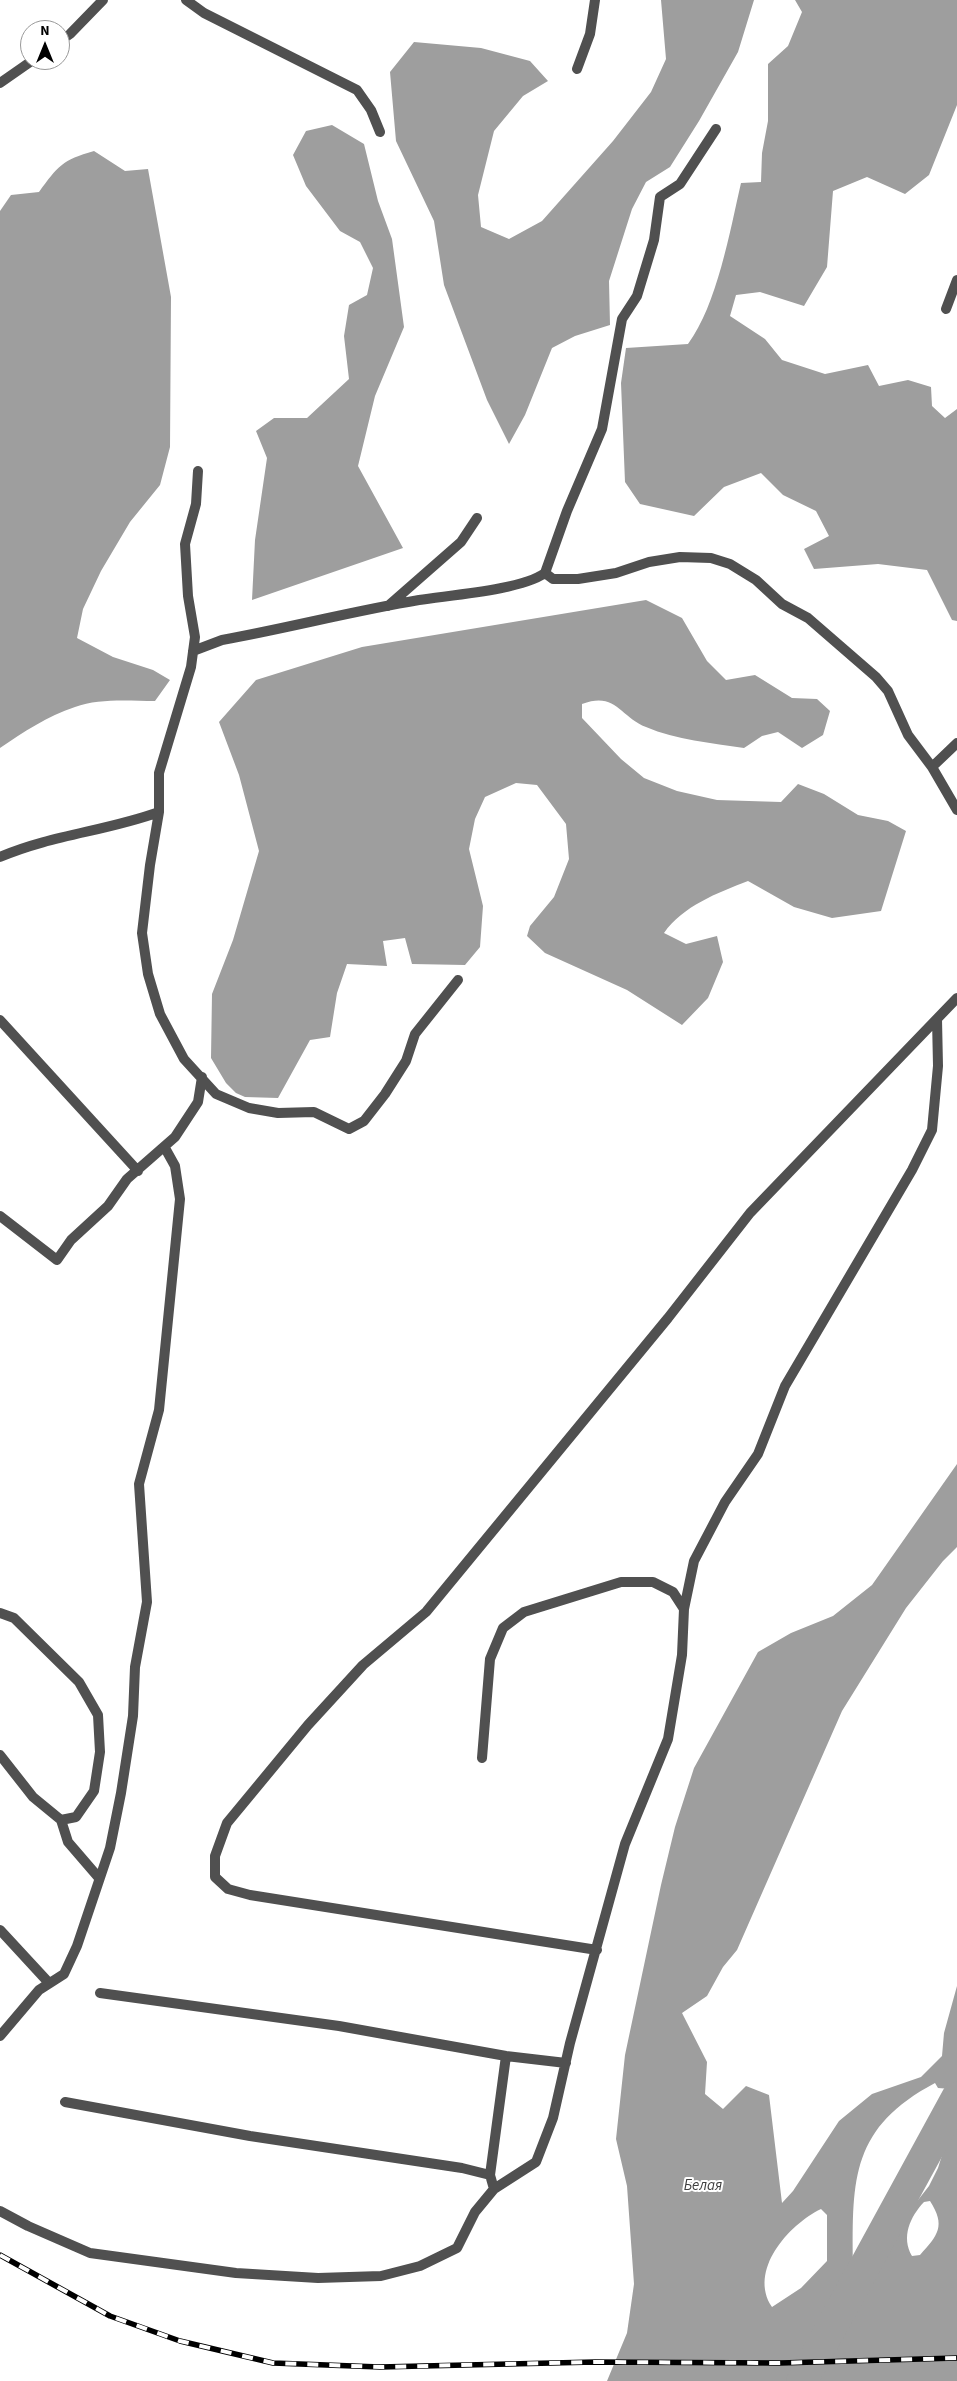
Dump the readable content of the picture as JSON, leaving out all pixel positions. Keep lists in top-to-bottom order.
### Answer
{
  "water": ["Белая"],
  "north": "top"
}
